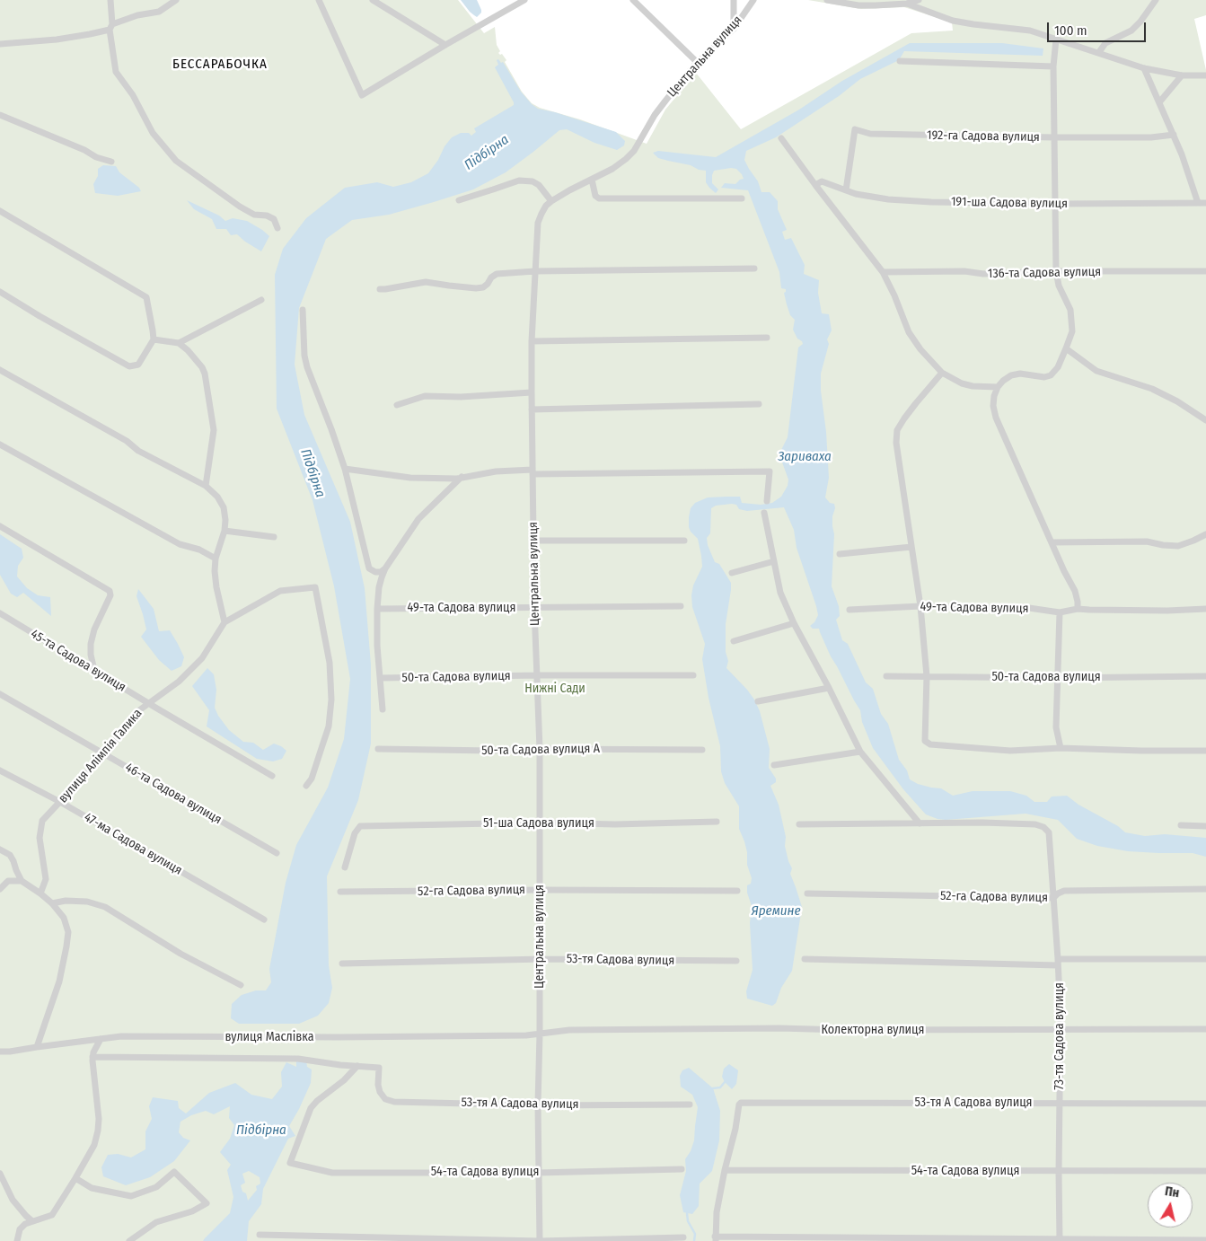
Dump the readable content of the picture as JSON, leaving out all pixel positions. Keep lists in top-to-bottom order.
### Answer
{
  "streets": {
    "street": [
      "Центральна вулиця",
      "192-га Садова вулиця",
      "191-ша Садова вулиця",
      "136-та Садова вулиця",
      "49-та Садова вулиця",
      "45-та Садова вулиця",
      "50-та Садова вулиця",
      "50-та Садова вулиця А",
      "вулиця Алімпія Галика",
      "46-та Садова вулиця",
      "51-ша Садова вулиця",
      "47-ма Садова вулиця",
      "52-га Садова вулиця",
      "53-тя Садова вулиця",
      "Колекторна вулиця",
      "73-тя Садова вулиця",
      "вулиця Маслівка",
      "53-тя А Садова вулиця",
      "54-та Садова вулиця"
    ]
  },
  "crossings": [
    ["Центральна вулиця", "49-та Садова вулиця"],
    ["Центральна вулиця", "50-та Садова вулиця"],
    ["Центральна вулиця", "50-та Садова вулиця А"],
    ["Центральна вулиця", "51-ша Садова вулиця"],
    ["Центральна вулиця", "52-га Садова вулиця"],
    ["Центральна вулиця", "53-тя Садова вулиця"],
    ["Центральна вулиця", "Колекторна вулиця"],
    ["Центральна вулиця", "вулиця Маслівка"],
    ["Центральна вулиця", "53-тя А Садова вулиця"],
    ["Центральна вулиця", "54-та Садова вулиця"],
    ["192-га Садова вулиця", "191-ша Садова вулиця"],
    ["45-та Садова вулиця", "вулиця Алімпія Галика"],
    ["вулиця Алімпія Галика", "46-та Садова вулиця"],
    ["вулиця Алімпія Галика", "47-ма Садова вулиця"],
    ["52-га Садова вулиця", "73-тя Садова вулиця"],
    ["Колекторна вулиця", "73-тя Садова вулиця"],
    ["Колекторна вулиця", "вулиця Маслівка"],
    ["73-тя Садова вулиця", "53-тя А Садова вулиця"],
    ["73-тя Садова вулиця", "54-та Садова вулиця"],
    ["53-тя А Садова вулиця", "54-та Садова вулиця"]
  ],
  "districts": ["БЕССАРАБОЧКА"],
  "water": ["Підбірна", "Зариваха", "Яремине"],
  "parks": ["Нижні Сади"],
  "scale_bar": "100 m",
  "north": "top"
}
